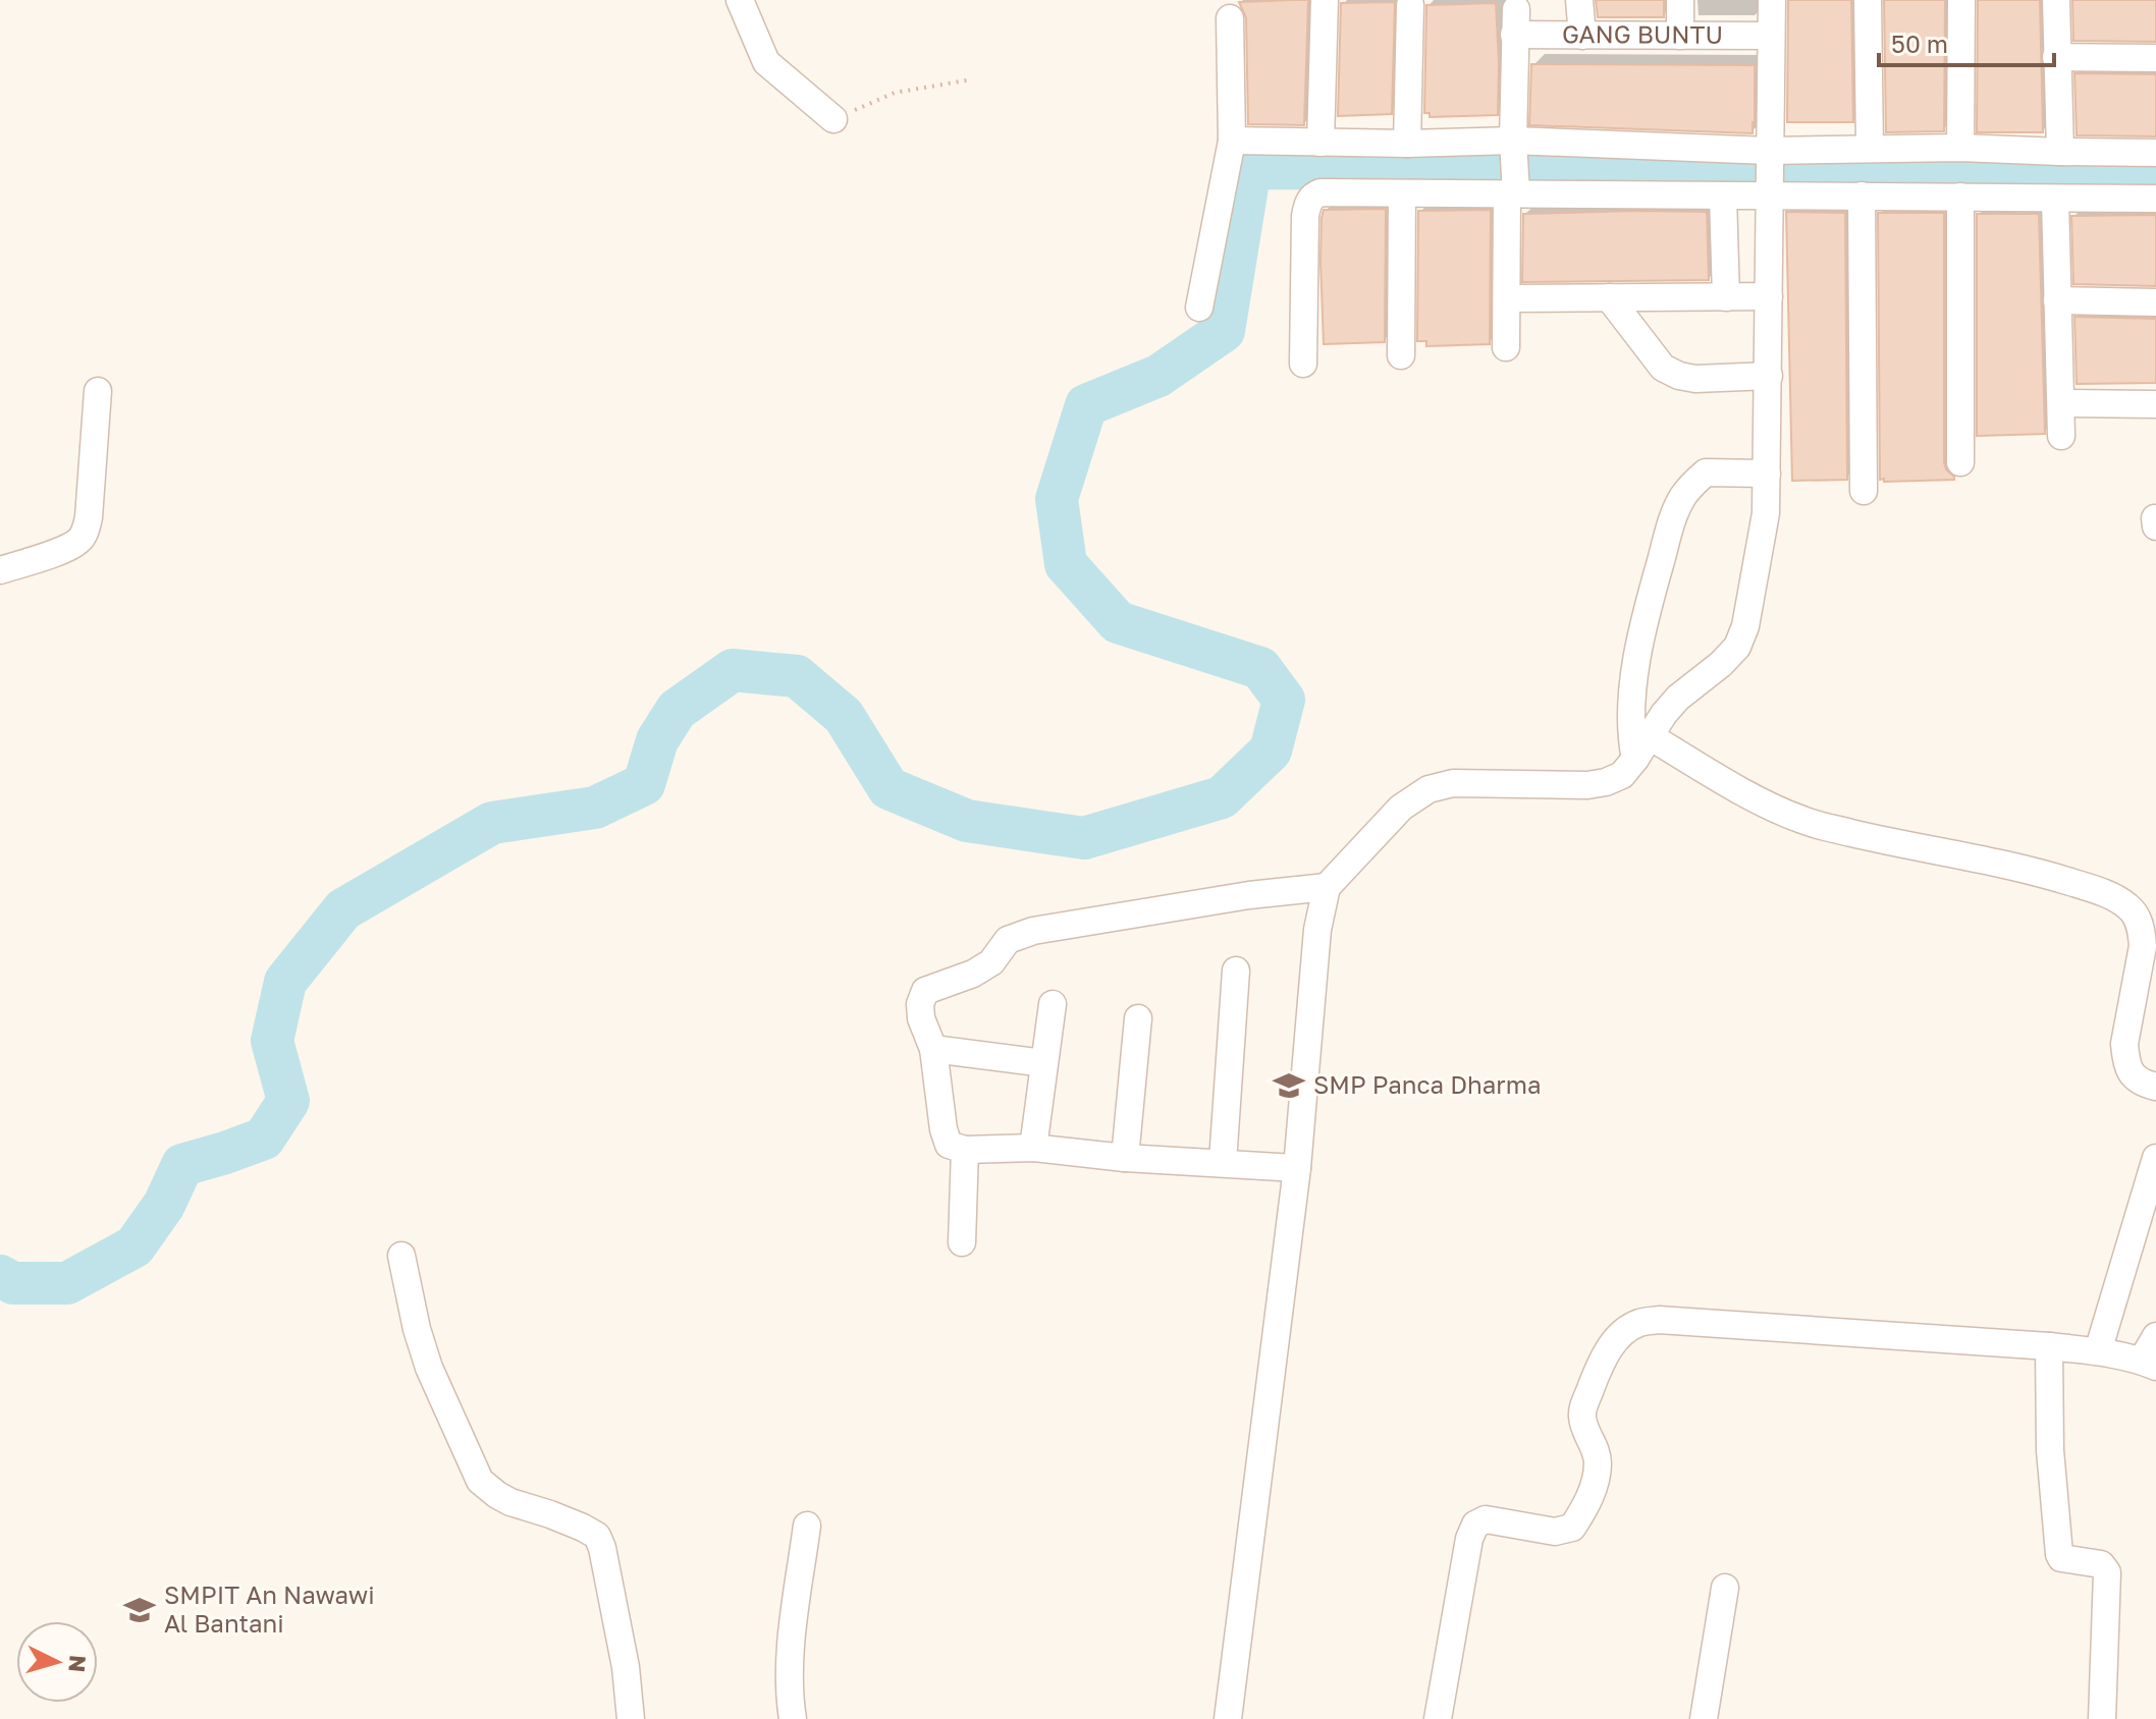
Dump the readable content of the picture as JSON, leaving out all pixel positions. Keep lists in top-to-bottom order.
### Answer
{
  "streets": {
    "street": ["GANG BUNTU"]
  },
  "places": {
    "school or university": ["SMP Panca Dharma", "SMPIT An Nawawi Al Bantani"]
  },
  "scale_bar": "50 m",
  "north": "right"
}
